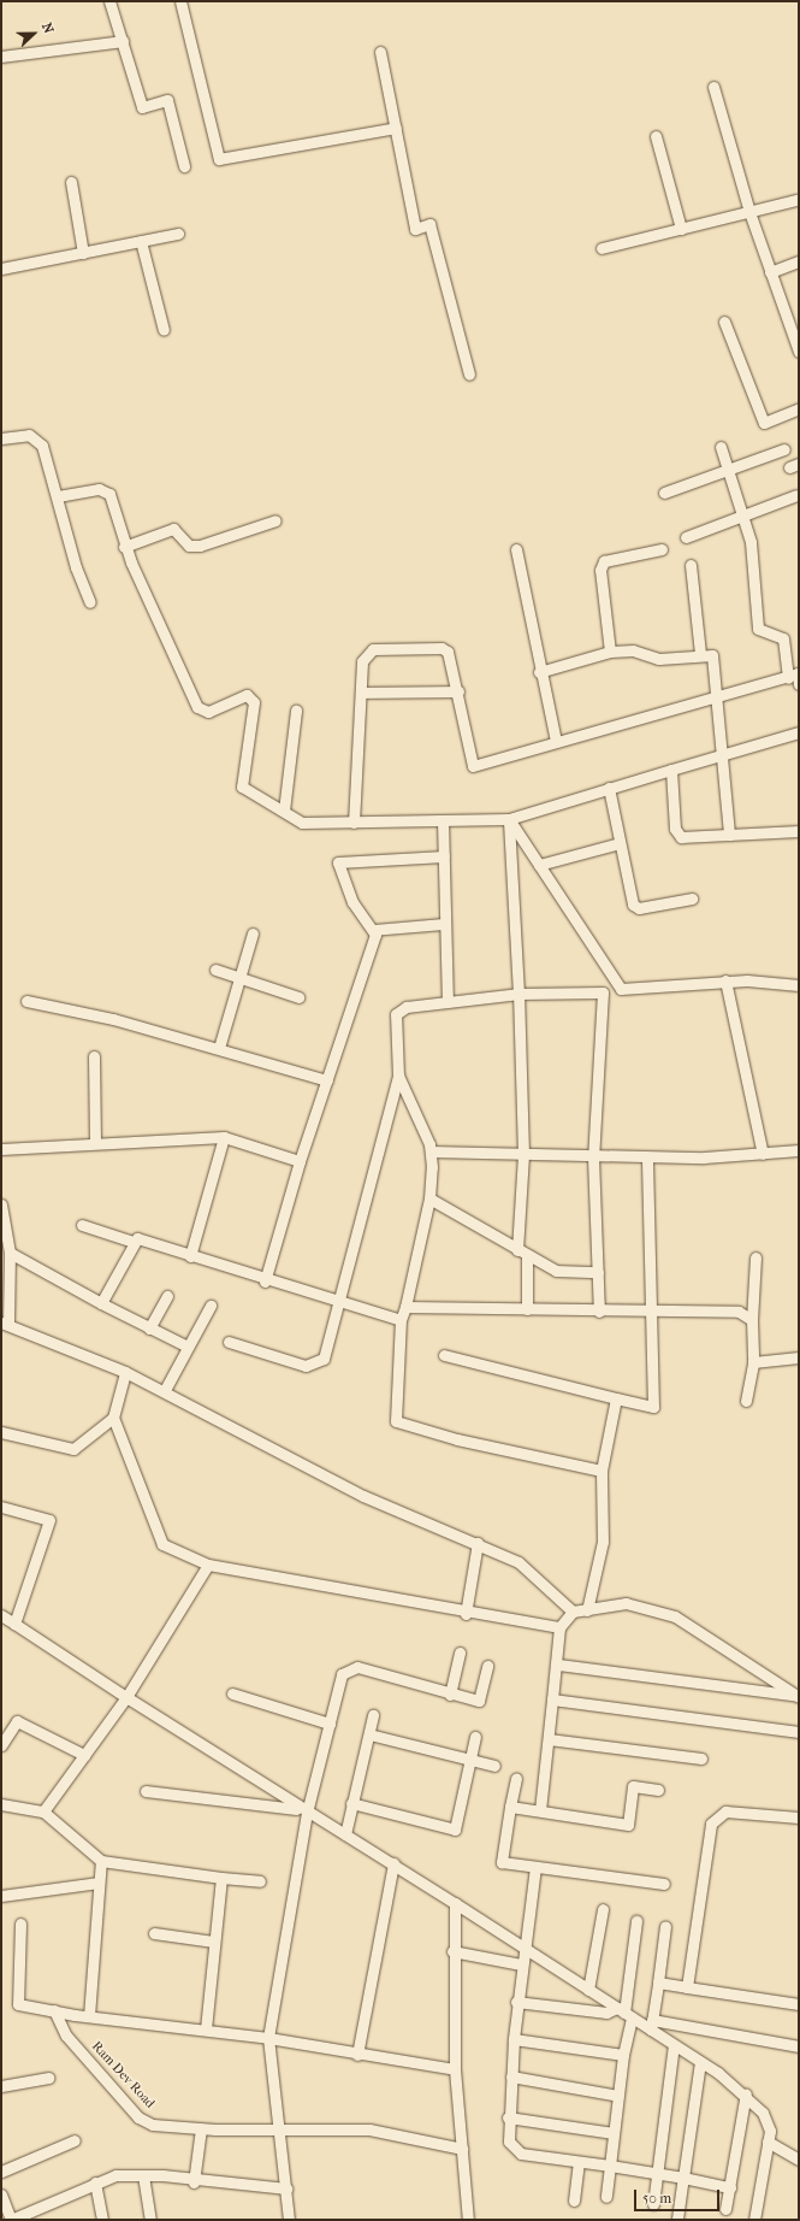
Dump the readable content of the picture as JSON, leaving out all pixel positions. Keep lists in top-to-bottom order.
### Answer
{
  "streets": {
    "street": ["Ram Dev Road"]
  },
  "scale_bar": "50 m",
  "north": "right"
}
